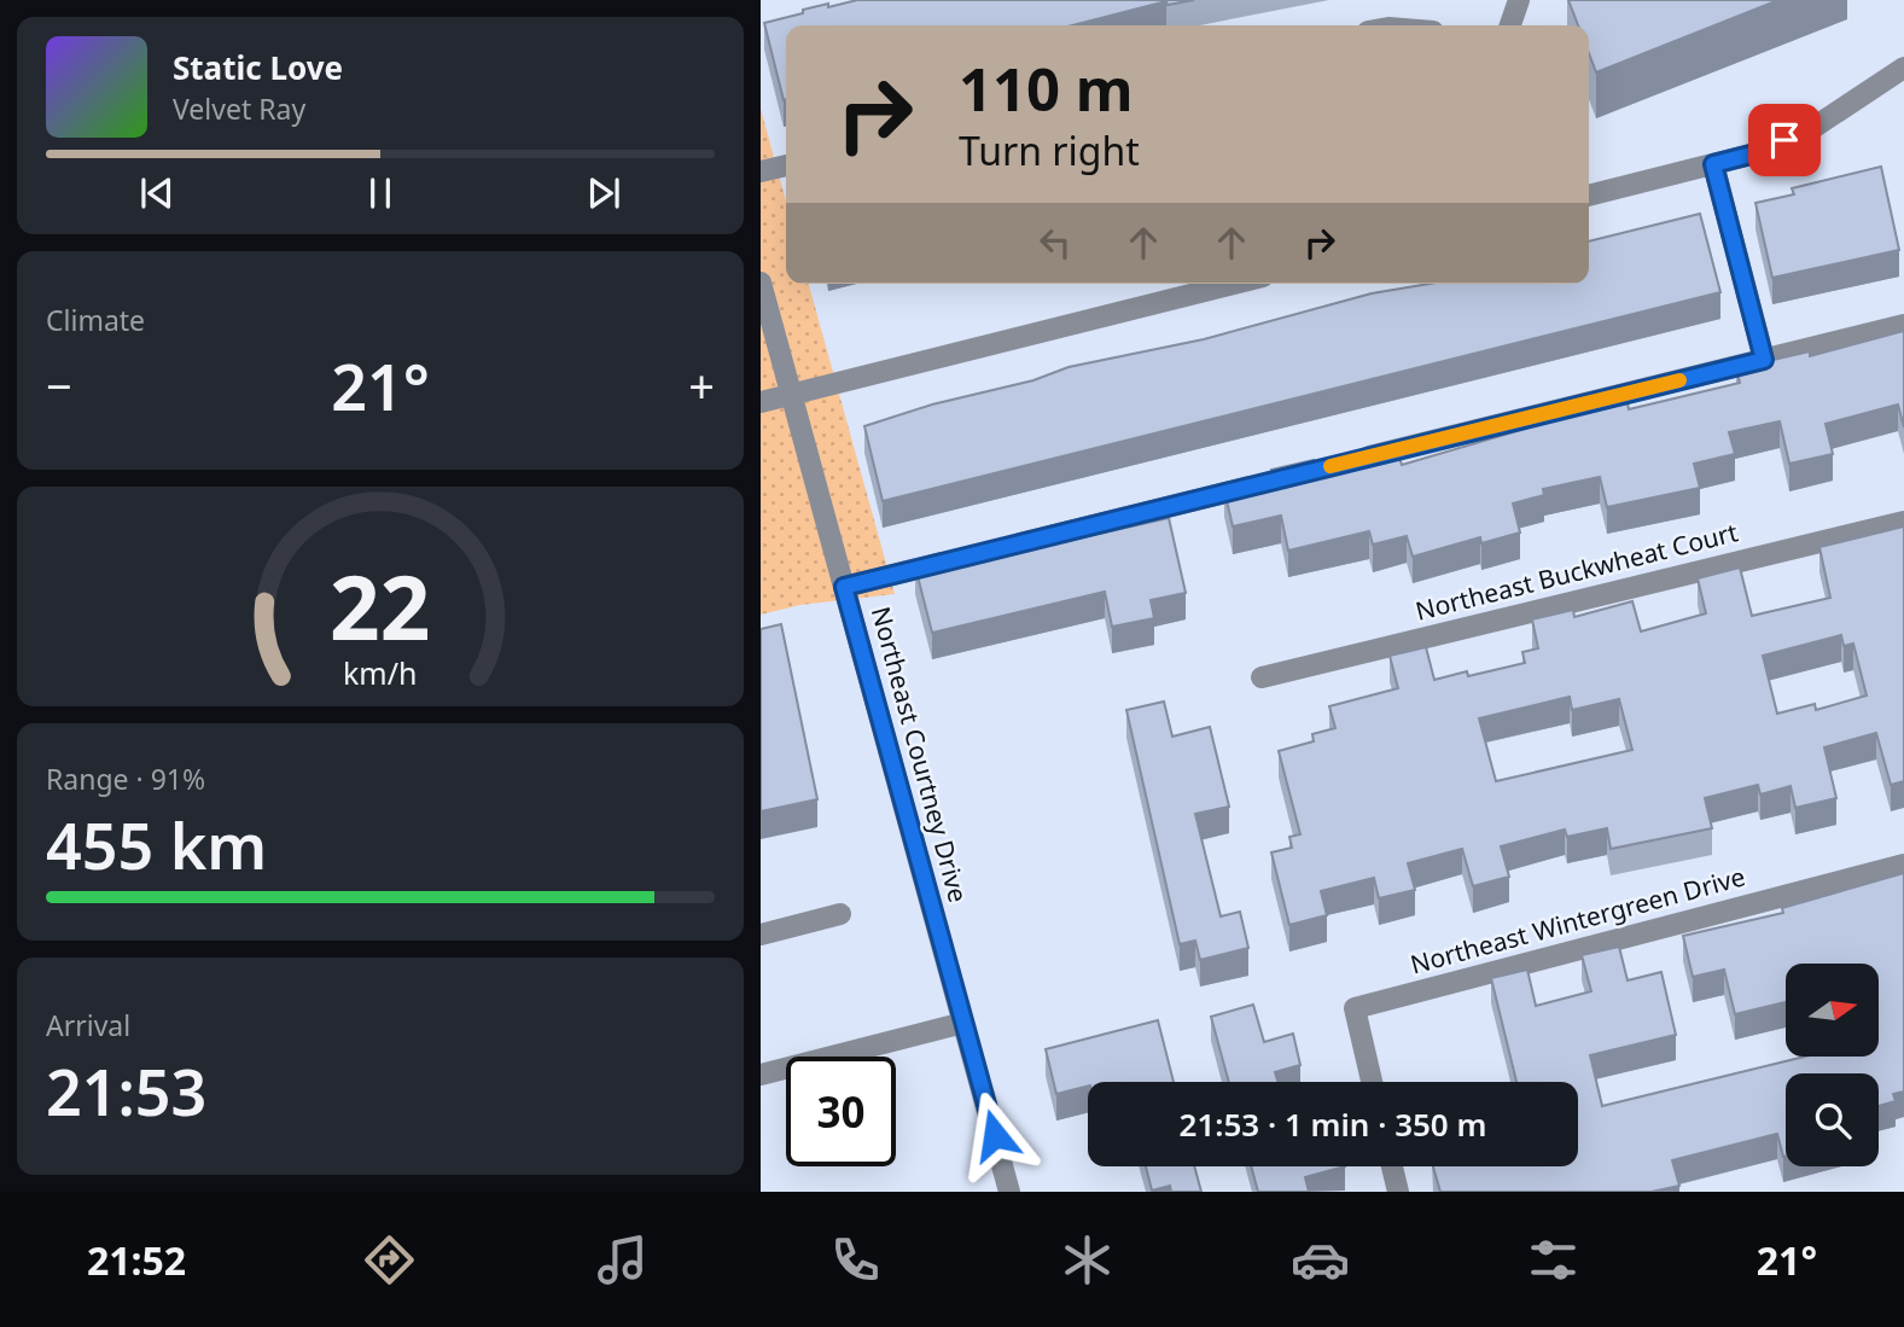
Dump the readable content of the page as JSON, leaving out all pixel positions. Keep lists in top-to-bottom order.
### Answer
{
  "streets": {
    "street": ["Northeast Buckwheat Court", "Northeast Courtney Drive", "Northeast Wintergreen Drive"]
  },
  "north": "right",
  "page": {
    "turn": ["110 m", "Turn right"],
    "song": ["Static Love", "Velvet Ray"],
    "tile": [
      "Climate",
      ["Range · 91%", "455 km"],
      ["Arrival", "21:53"]
    ],
    "heat": ["−", "21°", "+"],
    "limit": "30",
    "trip": "21:53 · 1 min · 350 m",
    "tabs": ["21:52", "21°"],
    "gauge": ["22", "km/h"]
  }
}
